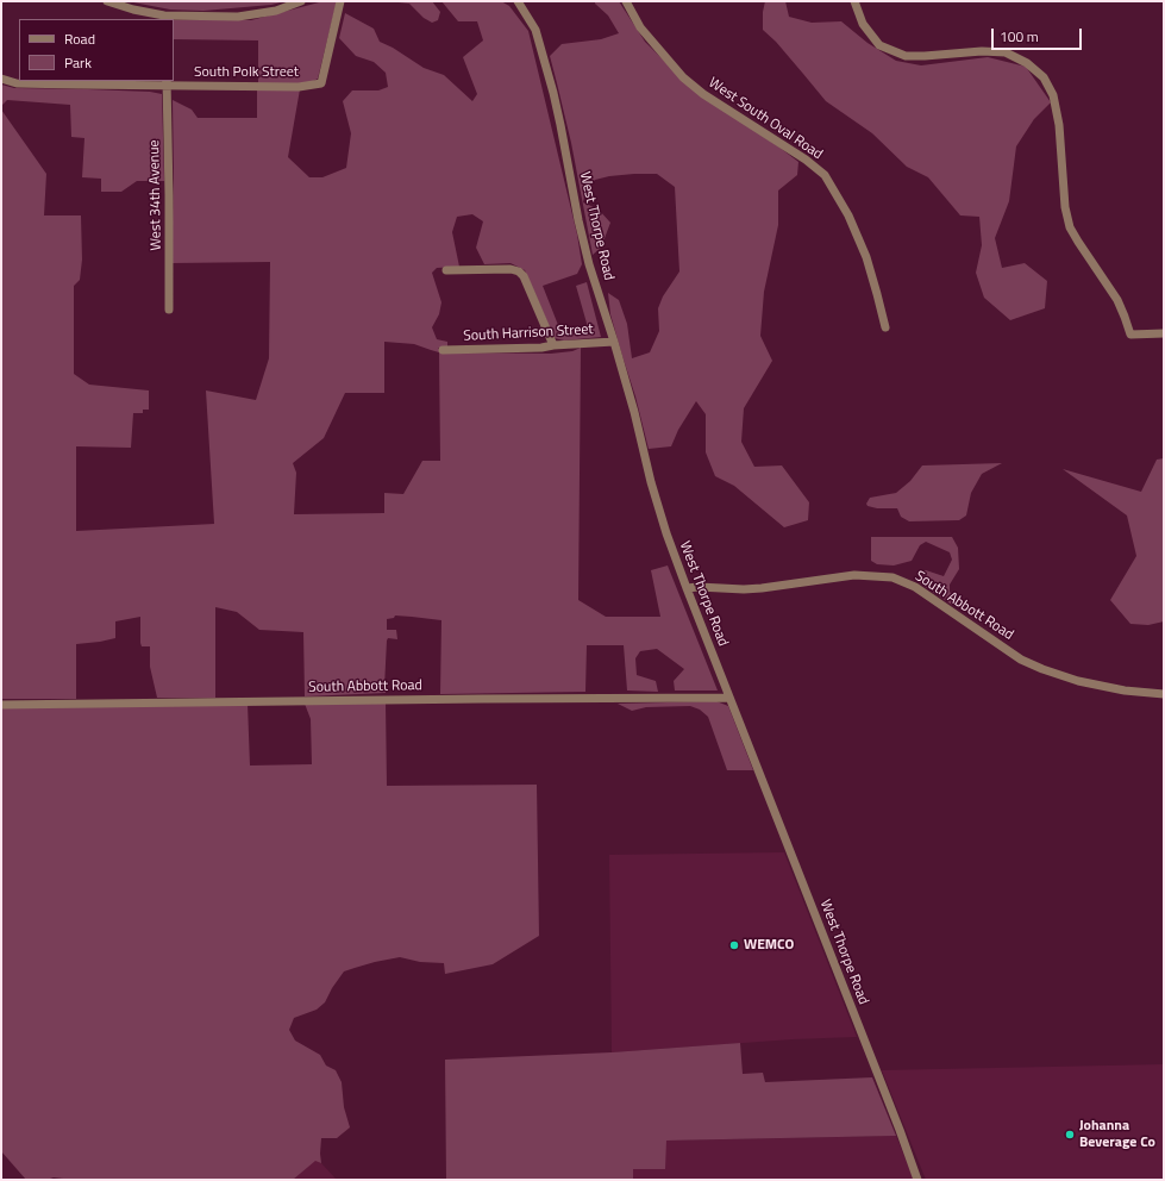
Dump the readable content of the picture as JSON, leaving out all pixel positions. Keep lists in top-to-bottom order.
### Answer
{
  "streets": {
    "street": [
      "South Polk Street",
      "West South Oval Road",
      "West 34th Avenue",
      "West Thorpe Road",
      "South Harrison Street",
      "South Abbott Road"
    ]
  },
  "crossings": [
    ["South Polk Street", "West 34th Avenue"],
    ["West Thorpe Road", "South Harrison Street"],
    ["West Thorpe Road", "South Abbott Road"]
  ],
  "places": ["WEMCO", "Johanna Beverage Co"],
  "legend": ["Road", "Park"],
  "scale_bar": "100 m"
}
